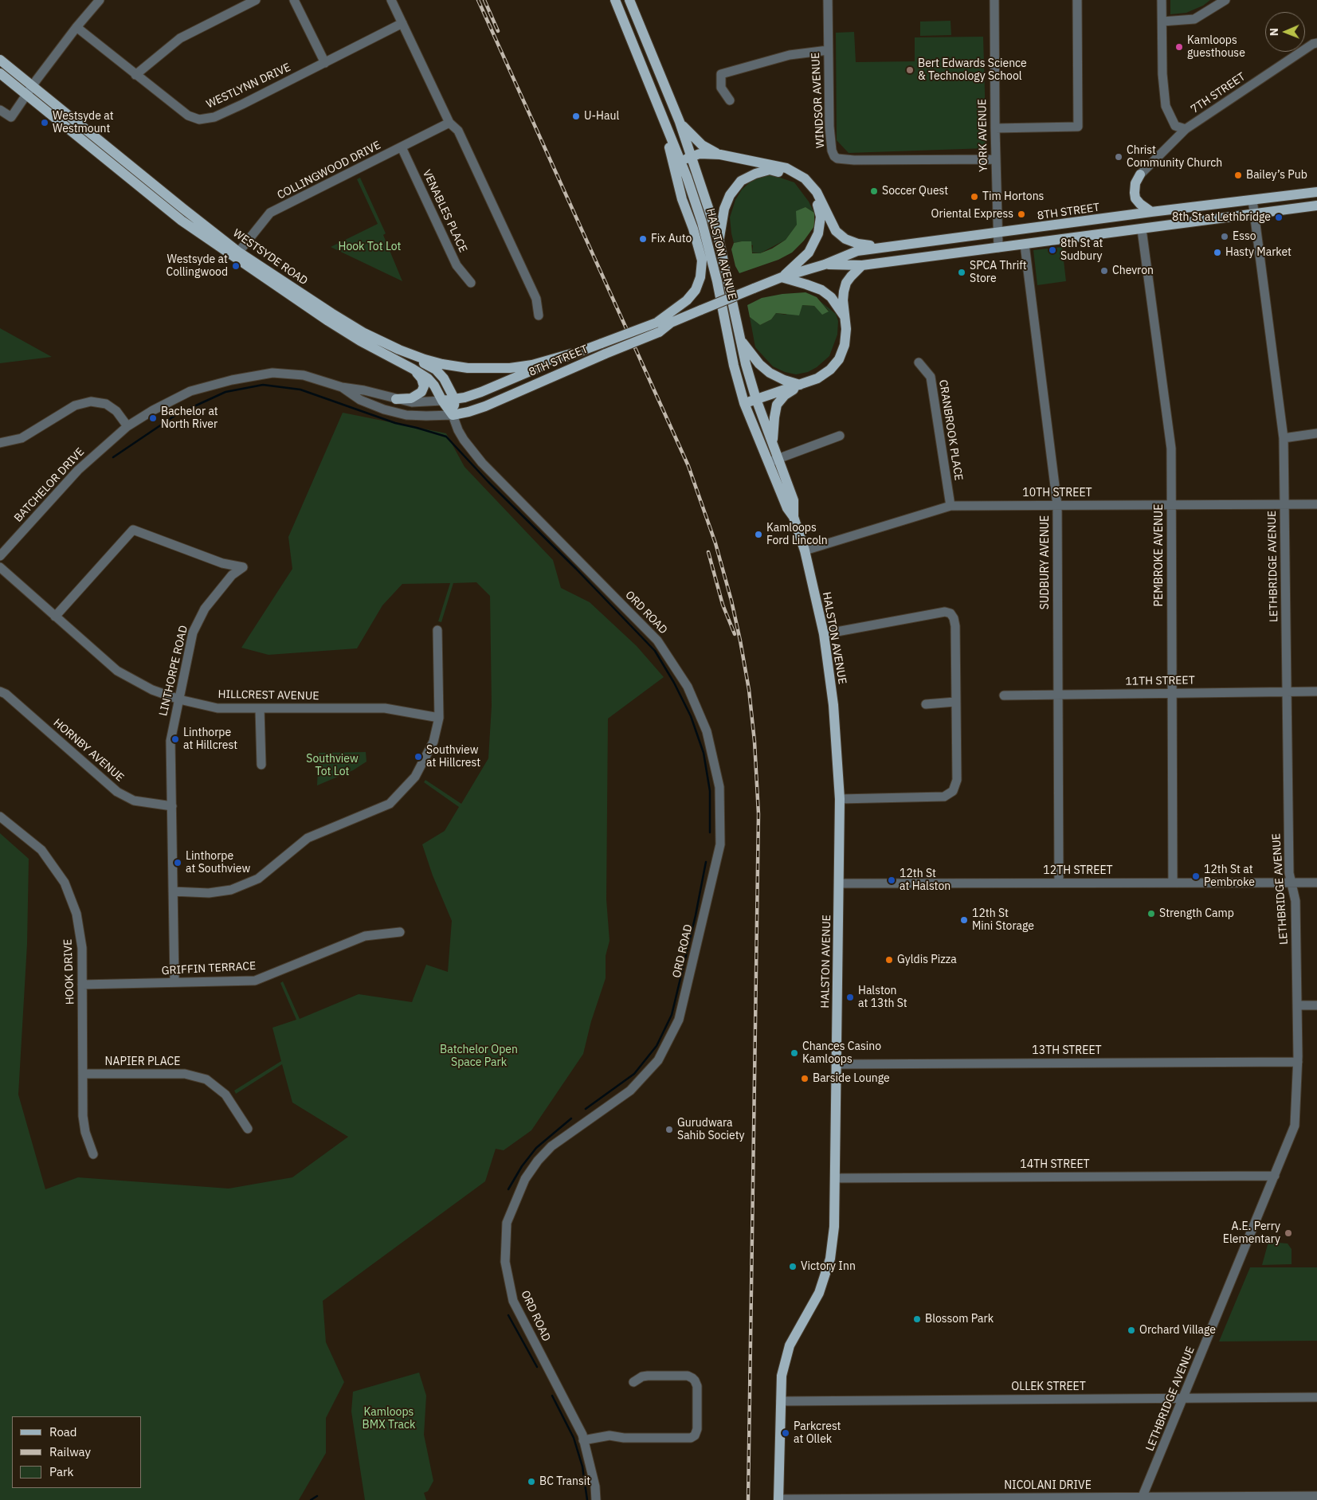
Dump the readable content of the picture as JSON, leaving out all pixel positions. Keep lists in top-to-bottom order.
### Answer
{
  "streets": {
    "main road": [
      "8TH STREET",
      "HALSTON AVENUE",
      "WESTSYDE ROAD",
      "BATCHELOR DRIVE"
    ],
    "street": [
      "WESTLYNN DRIVE",
      "7TH STREET",
      "WINDSOR AVENUE",
      "YORK AVENUE",
      "COLLINGWOOD DRIVE",
      "VENABLES PLACE",
      "CRANBROOK PLACE",
      "10TH STREET",
      "PEMBROKE AVENUE",
      "SUDBURY AVENUE",
      "LETHBRIDGE AVENUE",
      "ORD ROAD",
      "LINTHORPE ROAD",
      "11TH STREET",
      "HILLCREST AVENUE",
      "HORNBY AVENUE",
      "12TH STREET",
      "GRIFFIN TERRACE",
      "HOOK DRIVE",
      "13TH STREET",
      "NAPIER PLACE",
      "14TH STREET",
      "OLLEK STREET",
      "NICOLANI DRIVE"
    ]
  },
  "crossings": [
    ["WINDSOR AVENUE", "YORK AVENUE"],
    ["YORK AVENUE", "8TH STREET"],
    ["COLLINGWOOD DRIVE", "VENABLES PLACE"],
    ["COLLINGWOOD DRIVE", "WESTSYDE ROAD"],
    ["8TH STREET", "WESTSYDE ROAD"],
    ["8TH STREET", "BATCHELOR DRIVE"],
    ["8TH STREET", "PEMBROKE AVENUE"],
    ["8TH STREET", "SUDBURY AVENUE"],
    ["8TH STREET", "LETHBRIDGE AVENUE"],
    ["8TH STREET", "ORD ROAD"],
    ["HALSTON AVENUE", "10TH STREET"],
    ["HALSTON AVENUE", "12TH STREET"],
    ["HALSTON AVENUE", "13TH STREET"],
    ["HALSTON AVENUE", "14TH STREET"],
    ["HALSTON AVENUE", "OLLEK STREET"],
    ["HALSTON AVENUE", "NICOLANI DRIVE"],
    ["WESTSYDE ROAD", "BATCHELOR DRIVE"],
    ["WESTSYDE ROAD", "ORD ROAD"],
    ["CRANBROOK PLACE", "10TH STREET"],
    ["BATCHELOR DRIVE", "ORD ROAD"],
    ["10TH STREET", "PEMBROKE AVENUE"],
    ["10TH STREET", "SUDBURY AVENUE"],
    ["10TH STREET", "LETHBRIDGE AVENUE"],
    ["PEMBROKE AVENUE", "11TH STREET"],
    ["PEMBROKE AVENUE", "12TH STREET"],
    ["SUDBURY AVENUE", "11TH STREET"],
    ["SUDBURY AVENUE", "12TH STREET"],
    ["LETHBRIDGE AVENUE", "11TH STREET"],
    ["LETHBRIDGE AVENUE", "12TH STREET"],
    ["LETHBRIDGE AVENUE", "13TH STREET"],
    ["LETHBRIDGE AVENUE", "14TH STREET"],
    ["LETHBRIDGE AVENUE", "OLLEK STREET"],
    ["LETHBRIDGE AVENUE", "NICOLANI DRIVE"],
    ["LINTHORPE ROAD", "HILLCREST AVENUE"],
    ["LINTHORPE ROAD", "HORNBY AVENUE"],
    ["LINTHORPE ROAD", "GRIFFIN TERRACE"],
    ["GRIFFIN TERRACE", "HOOK DRIVE"],
    ["HOOK DRIVE", "NAPIER PLACE"]
  ],
  "parks": [
    "Hook Tot Lot",
    "Southview Tot Lot",
    "Batchelor Open Space Park",
    "Kamloops BMX Track"
  ],
  "places": [
    "Kamloops guesthouse",
    "Bert Edwards Science & Technology School",
    "U-Haul",
    "Westsyde at Westmount",
    "Christ Community Church",
    "Bailey’s Pub",
    "Soccer Quest",
    "Tim Hortons",
    "Oriental Express",
    "8th St at Lethbridge",
    "Esso",
    "Fix Auto",
    "8th St at Sudbury",
    "Hasty Market",
    "Westsyde at Collingwood",
    "Chevron",
    "SPCA Thrift Store",
    "Bachelor at North River",
    "Kamloops Ford Lincoln",
    "Linthorpe at Hillcrest",
    "Southview at Hillcrest",
    "Linthorpe at Southview",
    "12th St at Pembroke",
    "12th St at Halston",
    "Strength Camp",
    "12th St Mini Storage",
    "Gyldis Pizza",
    "Halston at 13th St",
    "Chances Casino Kamloops",
    "Barside Lounge",
    "Gurudwara Sahib Society",
    "A.E. Perry Elementary",
    "Victory Inn",
    "Blossom Park",
    "Orchard Village",
    "Parkcrest at Ollek",
    "BC Transit"
  ],
  "legend": ["Road", "Railway", "Park"],
  "north": "left"
}
